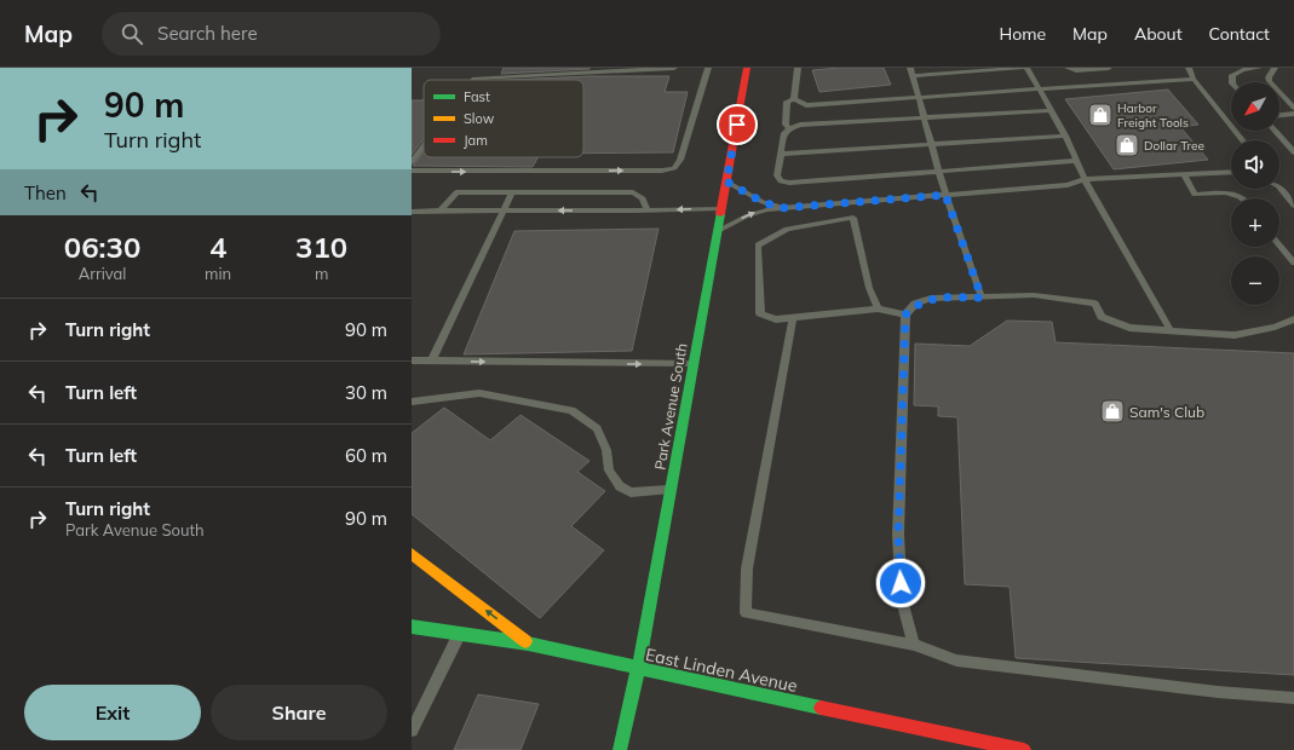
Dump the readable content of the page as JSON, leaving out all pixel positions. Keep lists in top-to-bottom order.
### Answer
{
  "streets": {
    "street": ["Park Avenue South", "East Linden Avenue"]
  },
  "crossings": [
    ["Park Avenue South", "East Linden Avenue"]
  ],
  "places": {
    "shop": ["Harbor Freight Tools", "Dollar Tree", "Sam's Club"]
  },
  "legend": ["Fast", "Slow", "Jam"],
  "north": "bottom left",
  "page": {
    "header": "Map",
    "search": "Search here",
    "nav": [
      "Home",
      "Map",
      "About",
      "Contact"
    ],
    "turn": ["90 m", "Turn right"],
    "map_buttons": ["+", "−"],
    "then": "Then",
    "eta": [
      "06:30",
      "Arrival",
      "4",
      "min",
      "310",
      "m"
    ],
    "list": [
      {
        "name": "Turn right",
        "value": "90 m"
      },
      {
        "name": "Turn left",
        "value": "30 m"
      },
      {
        "name": "Turn left",
        "value": "60 m"
      },
      {
        "name": "Turn right",
        "note": "Park Avenue South",
        "value": "90 m"
      }
    ],
    "buttons": ["Exit", "Share"]
  }
}
